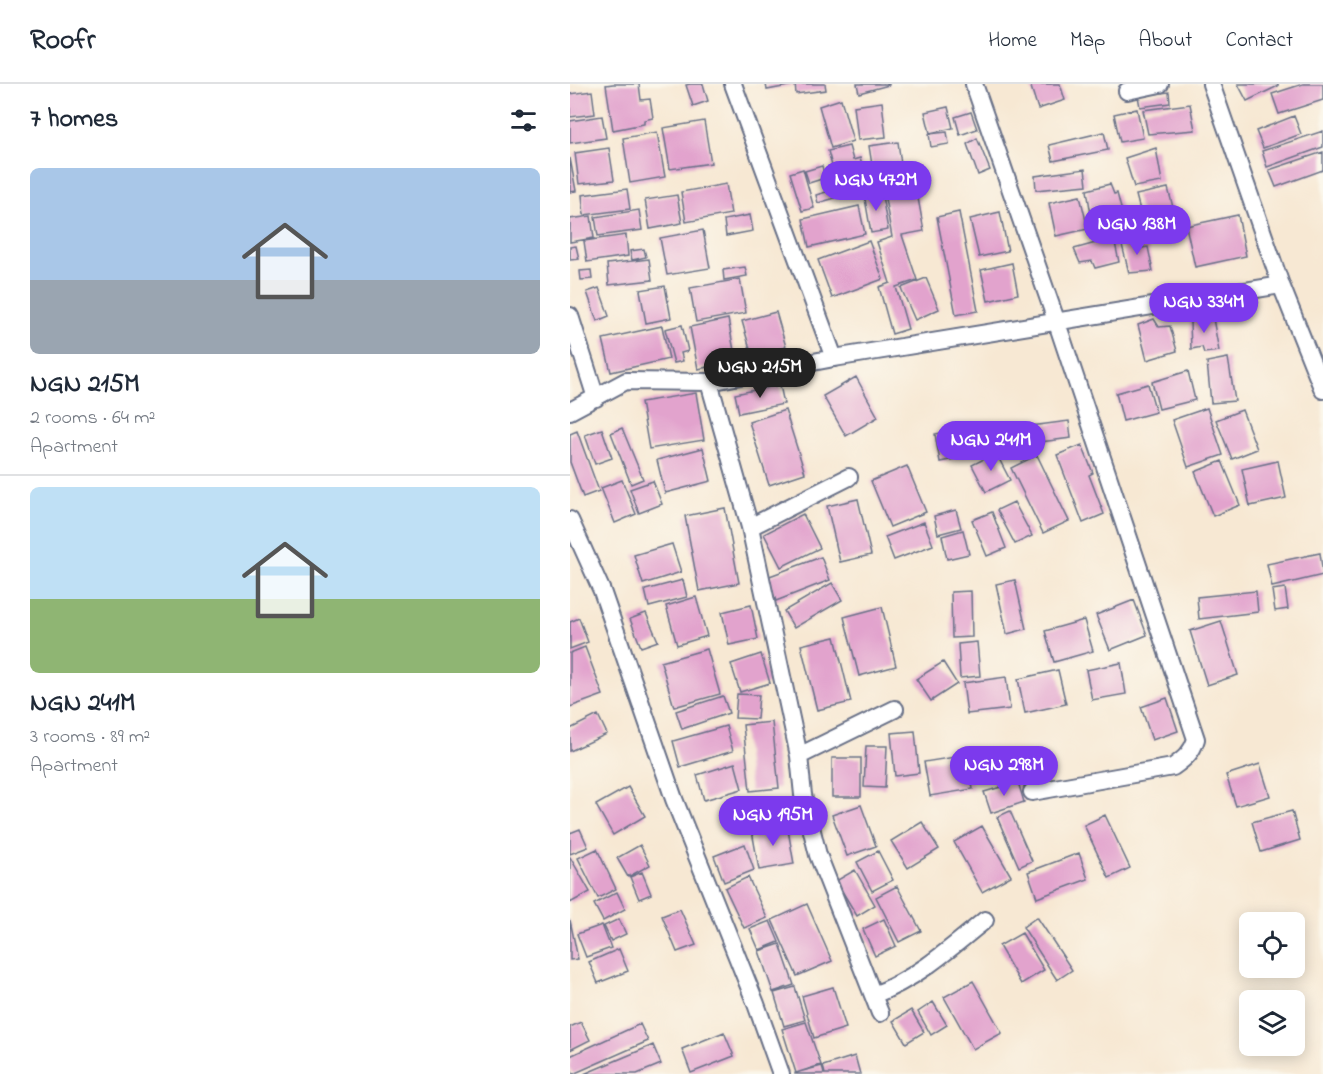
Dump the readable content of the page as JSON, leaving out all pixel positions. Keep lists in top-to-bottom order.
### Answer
{
  "page": {
    "header": "Roofr",
    "nav": [
      "Home",
      "Map",
      "About",
      "Contact"
    ],
    "heading": "7 homes",
    "list": [
      {
        "name": "NGN 215M",
        "note": "2 rooms · 64 m² · Apartment"
      },
      {
        "name": "NGN 241M",
        "note": "3 rooms · 89 m² · Apartment"
      }
    ],
    "price": [
      "NGN 472M",
      "NGN 138M",
      "NGN 334M",
      "NGN 215M",
      "NGN 241M",
      "NGN 298M",
      "NGN 195M"
    ]
  }
}
